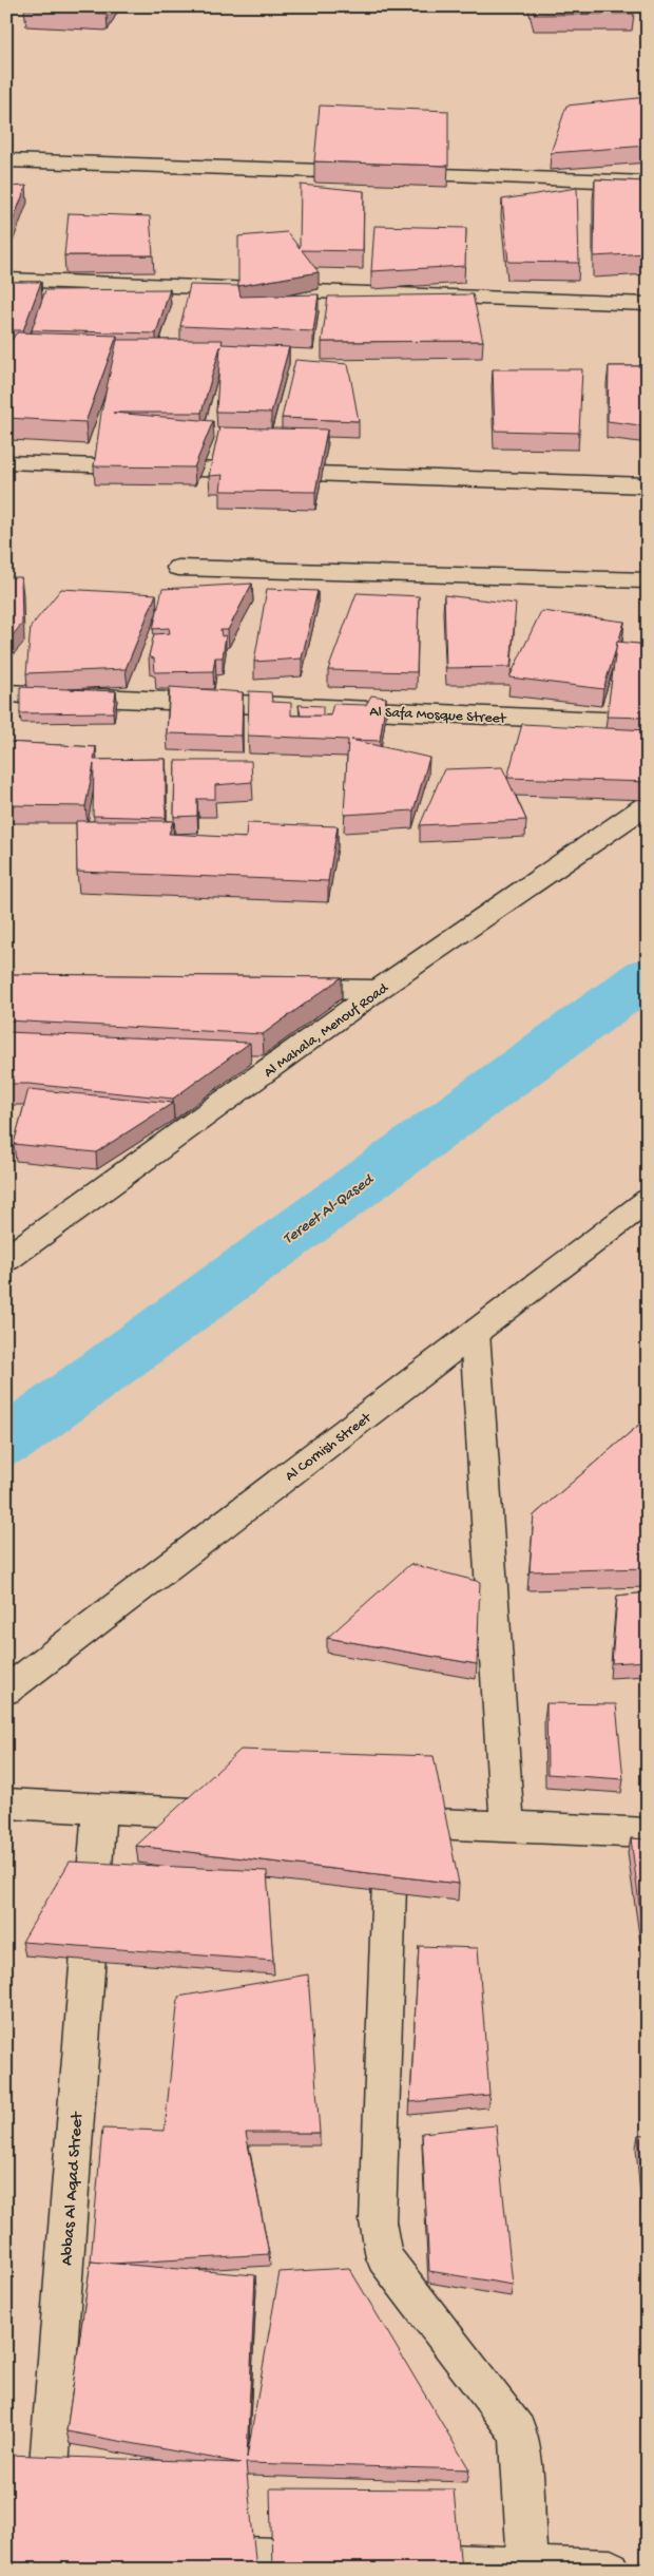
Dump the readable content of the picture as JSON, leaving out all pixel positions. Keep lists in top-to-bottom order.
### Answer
{
  "streets": {
    "street": [
      "Al Safa Mosque Street",
      "Al Mahala, Menouf Road",
      "Al Cornish Street",
      "Abbas Al Aqad Street"
    ]
  },
  "water": ["Tereet Al-Qased"]
}
